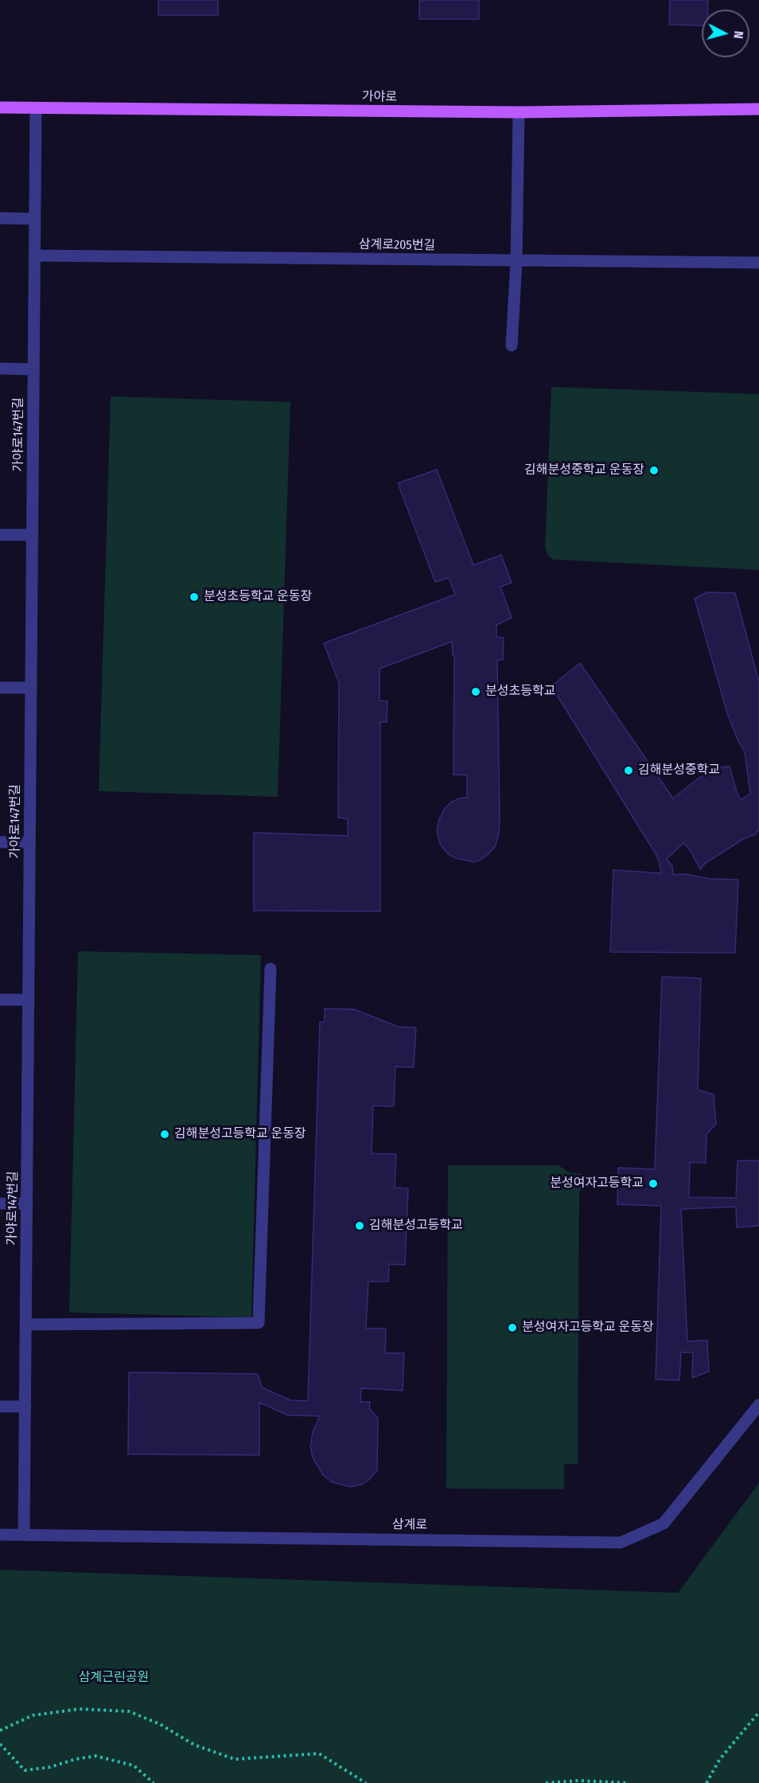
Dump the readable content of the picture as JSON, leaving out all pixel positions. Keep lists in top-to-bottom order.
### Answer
{
  "streets": {
    "main road": ["가야로"],
    "street": ["삼계로205번길", "가야로147번길", "삼계로"]
  },
  "crossings": [
    ["가야로", "가야로147번길"],
    ["삼계로205번길", "가야로147번길"],
    ["가야로147번길", "삼계로"]
  ],
  "parks": ["삼계근린공원"],
  "places": [
    "김해분성중학교 운동장",
    "분성초등학교 운동장",
    "분성초등학교",
    "김해분성중학교",
    "김해분성고등학교 운동장",
    "분성여자고등학교",
    "김해분성고등학교",
    "분성여자고등학교 운동장"
  ],
  "north": "right"
}
